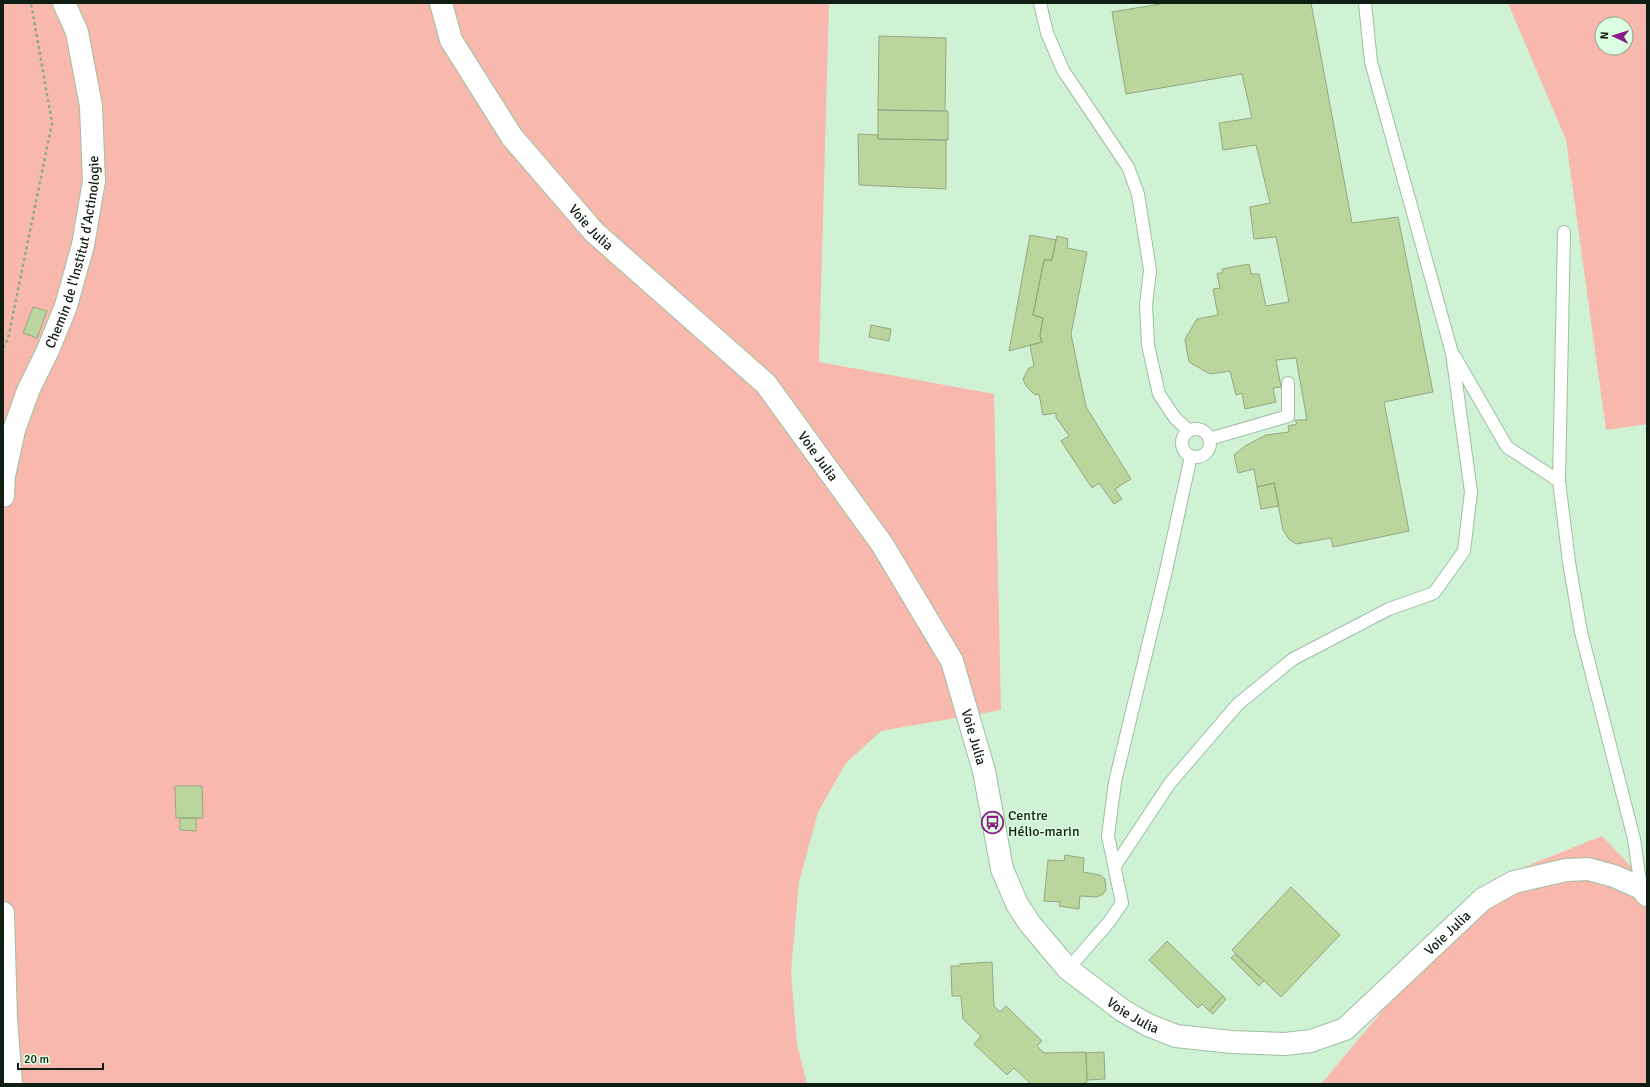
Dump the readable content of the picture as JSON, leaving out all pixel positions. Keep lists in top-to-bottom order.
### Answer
{
  "streets": {
    "street": ["Voie Julia", "Chemin de l'Institut d'Actinologie"]
  },
  "places": {
    "bus stop": ["Centre Hélio-marin"]
  },
  "scale_bar": "20 m",
  "north": "left"
}
